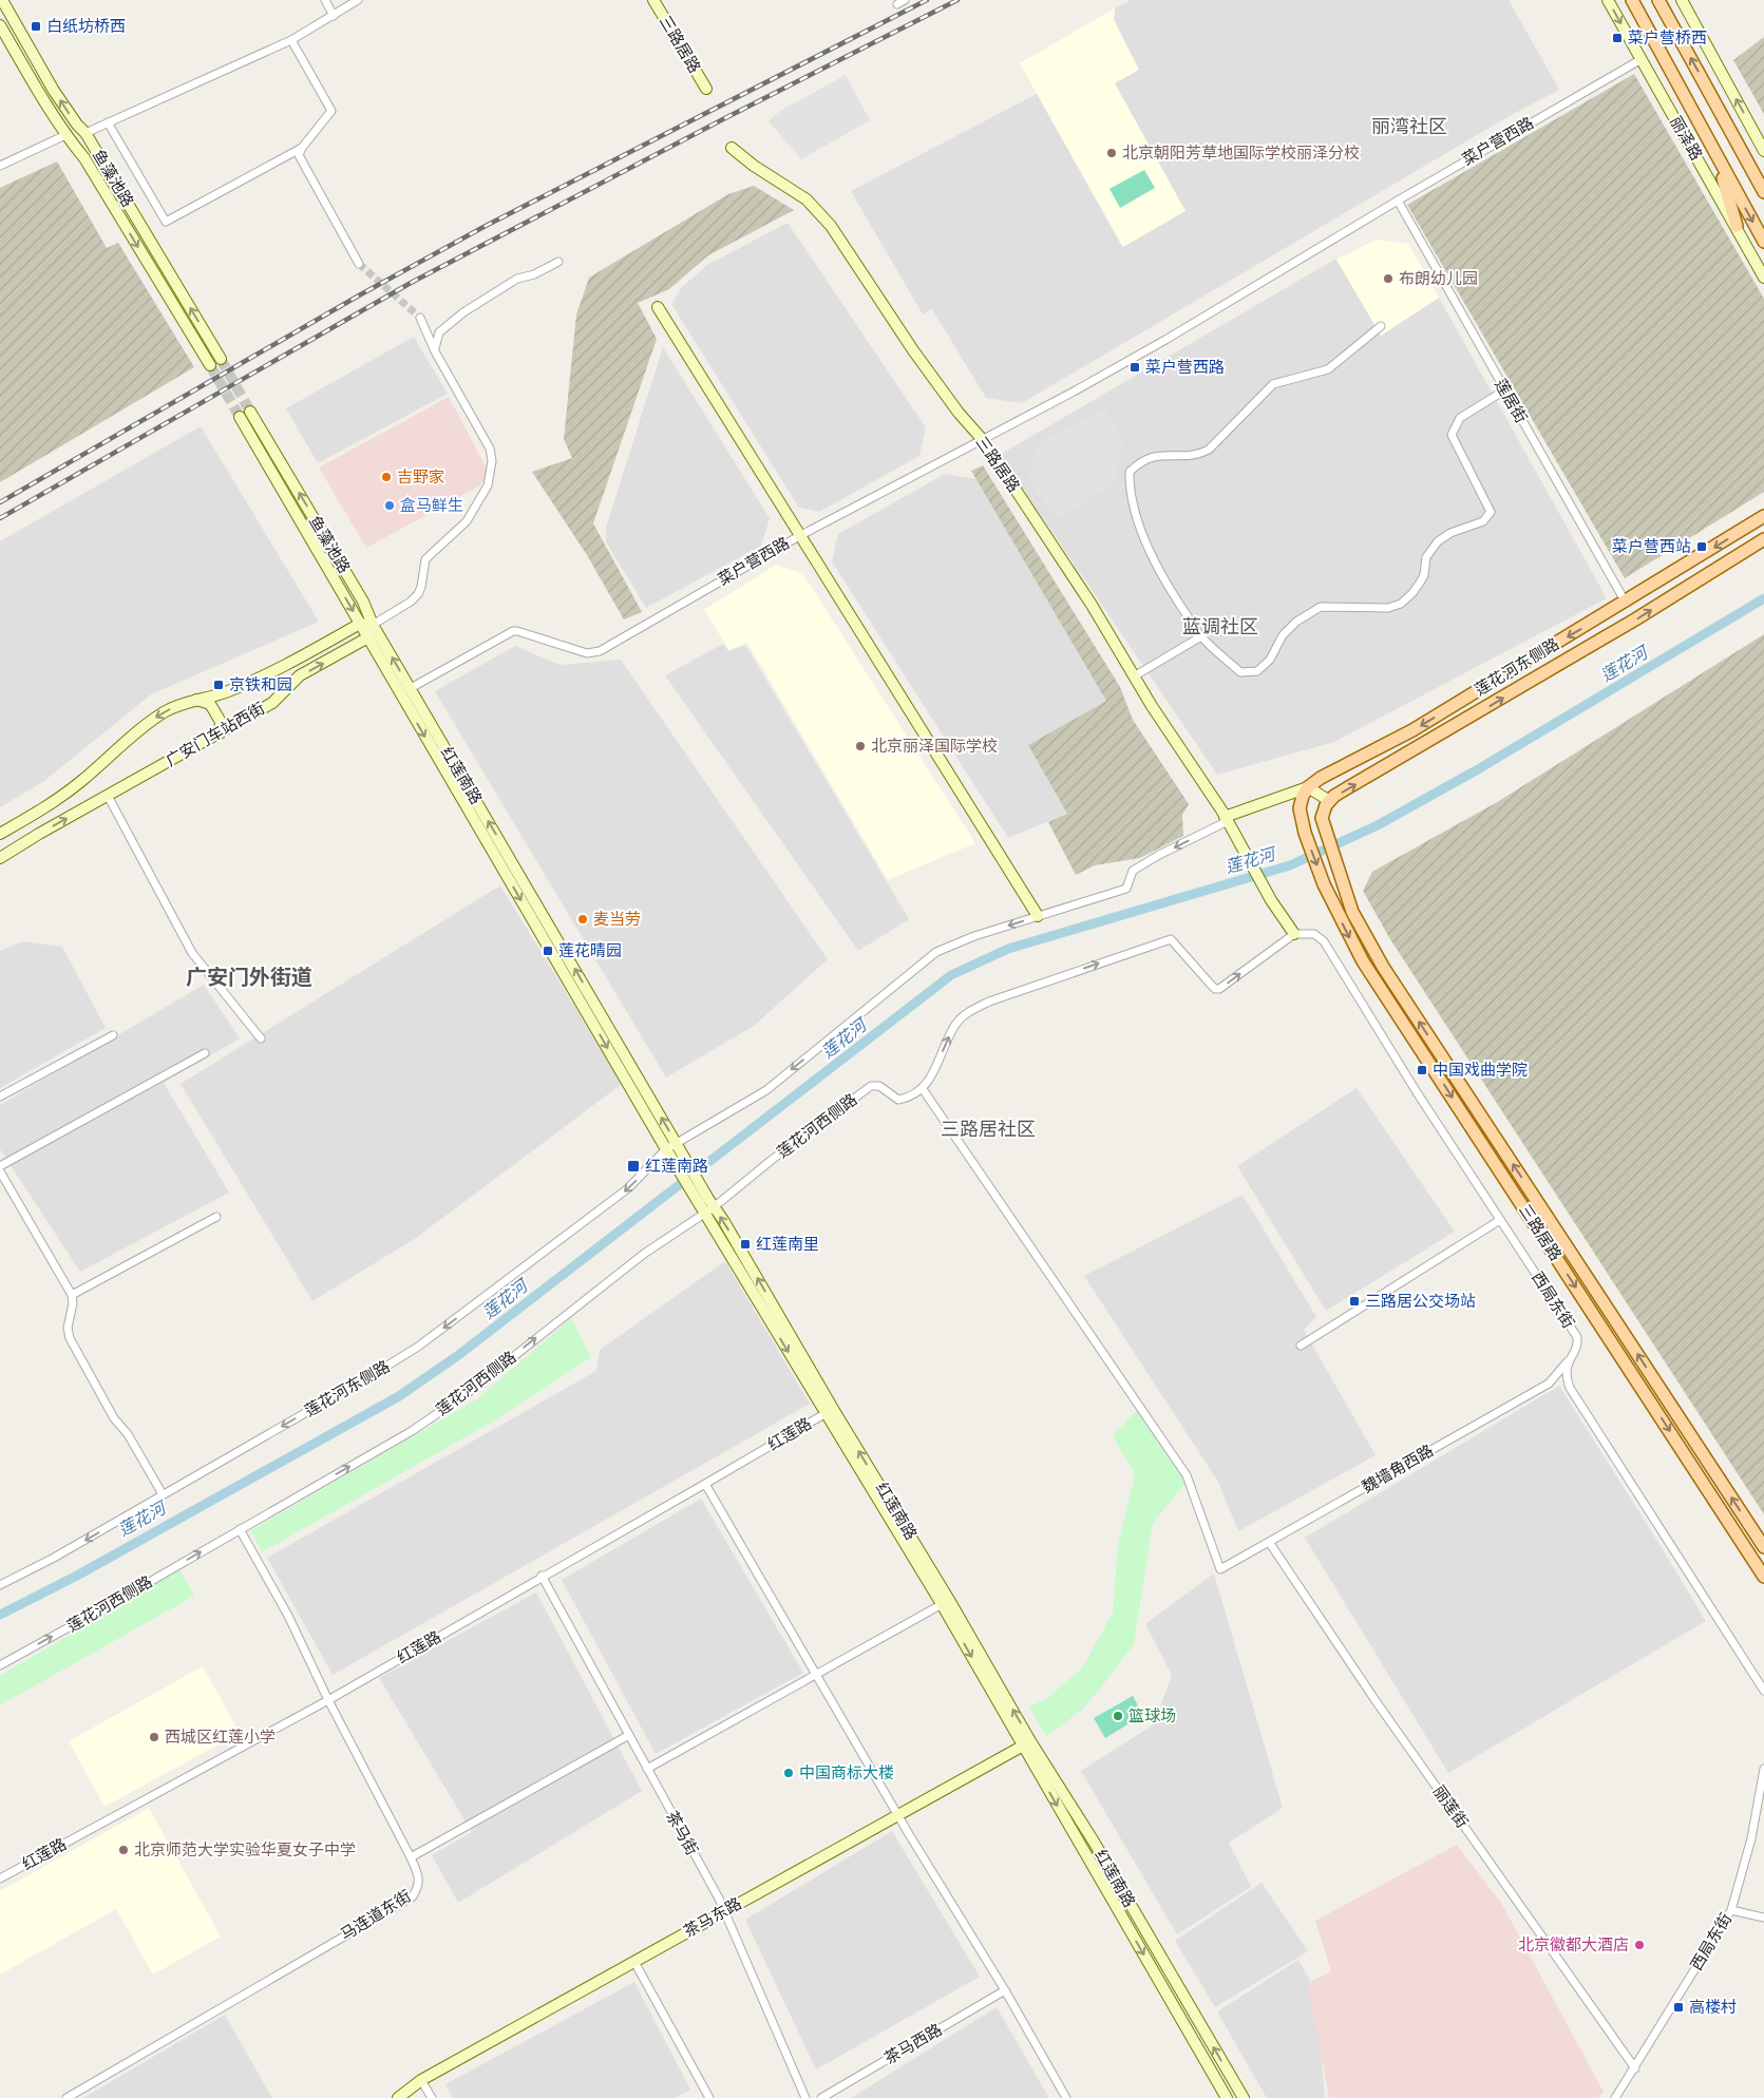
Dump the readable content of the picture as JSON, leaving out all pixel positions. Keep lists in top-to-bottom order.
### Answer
{
  "streets": {
    "main road": ["三路居路", "丽泽路", "莲花河东侧路"],
    "street": [
      "菜户营西路",
      "鱼藻池路",
      "莲居街",
      "广安门车站西街",
      "红莲南路",
      "莲花河西侧路",
      "西局东街",
      "红莲路",
      "魏墙角西路",
      "丽莲街",
      "茶马街",
      "马连道东街",
      "茶马东路",
      "茶马西路"
    ]
  },
  "crossings": [
    ["三路居路", "菜户营西路"],
    ["三路居路", "莲花河东侧路"],
    ["三路居路", "西局东街"],
    ["丽泽路", "菜户营西路"],
    ["菜户营西路", "莲居街"],
    ["菜户营西路", "红莲南路"],
    ["鱼藻池路", "广安门车站西街"],
    ["鱼藻池路", "红莲南路"],
    ["莲居街", "莲花河东侧路"],
    ["莲花河东侧路", "红莲南路"],
    ["广安门车站西街", "红莲南路"],
    ["红莲南路", "莲花河西侧路"],
    ["红莲南路", "红莲路"],
    ["红莲南路", "茶马东路"],
    ["莲花河西侧路", "魏墙角西路"],
    ["莲花河西侧路", "马连道东街"],
    ["西局东街", "魏墙角西路"],
    ["西局东街", "丽莲街"],
    ["红莲路", "茶马街"],
    ["红莲路", "马连道东街"],
    ["魏墙角西路", "丽莲街"],
    ["茶马街", "茶马东路"]
  ],
  "one_way": ["莲花河西侧路"],
  "districts": [
    "丽湾社区",
    "蓝调社区",
    "广安门外街道",
    "三路居社区"
  ],
  "water": ["莲花河"],
  "places": {
    "transit": [
      "白纸坊桥西",
      "菜户营桥西",
      "菜户营西路",
      "菜户营西站",
      "京铁和园",
      "莲花晴园",
      "中国戏曲学院",
      "红莲南路",
      "红莲南里",
      "三路居公交场站",
      "高楼村"
    ],
    "other": [
      "北京朝阳芳草地国际学校丽泽分校",
      "布朗幼儿园",
      "吉野家",
      "盒马鲜生",
      "北京丽泽国际学校",
      "麦当劳",
      "篮球场",
      "西城区红莲小学",
      "中国商标大楼",
      "北京师范大学实验华夏女子中学",
      "北京徽都大酒店"
    ]
  }
}
